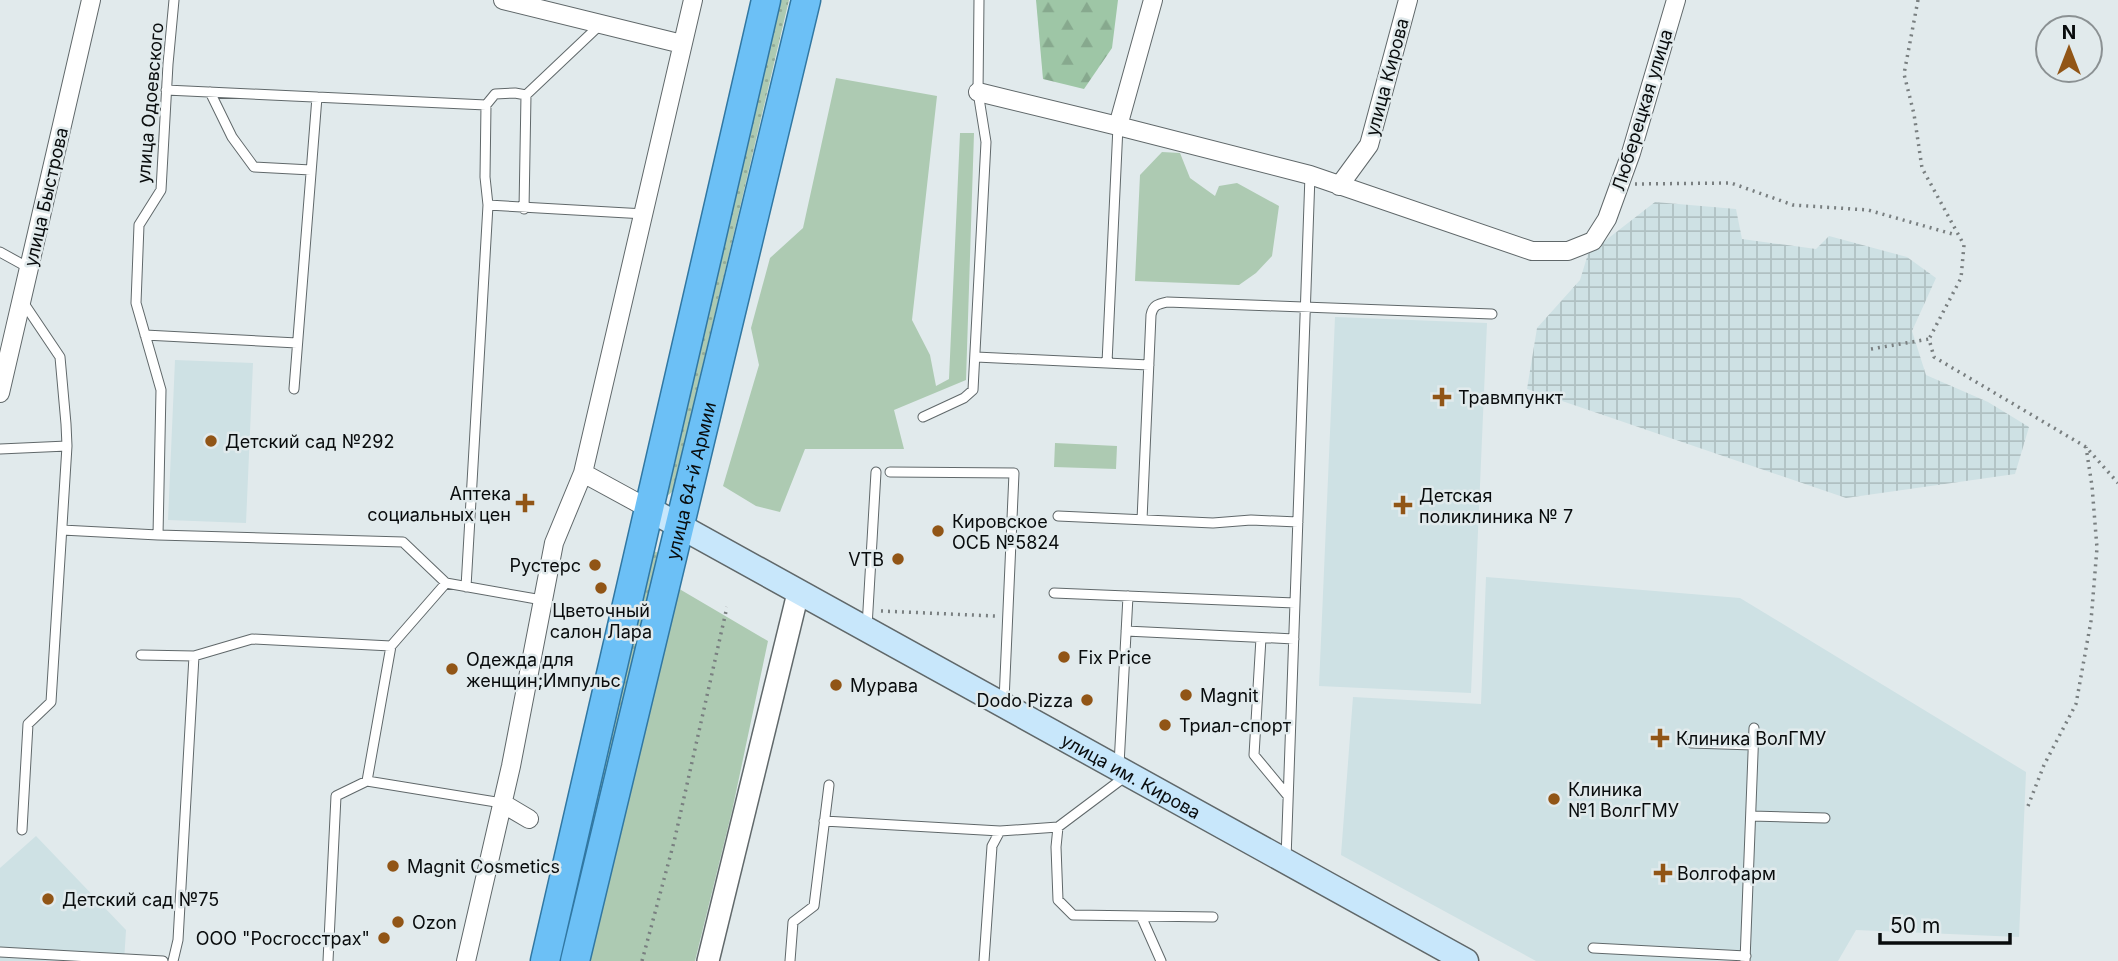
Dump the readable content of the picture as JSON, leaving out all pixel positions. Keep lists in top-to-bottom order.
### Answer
{
  "streets": {
    "highway": ["улица 64-й Армии"],
    "main road": ["улица им. Кирова"],
    "street": ["улица Кирова", "Люберецкая улица", "улица Быстрова"],
    "lane": ["улица Одоевского"]
  },
  "crossings": [
    ["улица Кирова", "Люберецкая улица"],
    ["улица 64-й Армии", "улица им. Кирова"]
  ],
  "places": {
    "health": [
      "Травмпункт",
      "Аптека социальных цен",
      "Детская поликлиника № 7",
      "Клиника ВолГМУ",
      "Волгофарм"
    ],
    "other": [
      "Детский сад №292",
      "Кировское ОСБ №5824",
      "VTB",
      "Рустерс",
      "Цветочный салон Лара",
      "Fix Price",
      "Одежда для женщин;Импульс",
      "Мурава",
      "Magnit",
      "Dodo Pizza",
      "Триал-спорт",
      "Клиника №1 ВолгГМУ",
      "Magnit Cosmetics",
      "Детский сад №75",
      "Ozon",
      "ООО \"Росгосстрах\""
    ]
  },
  "scale_bar": "50 m",
  "north": "top"
}
